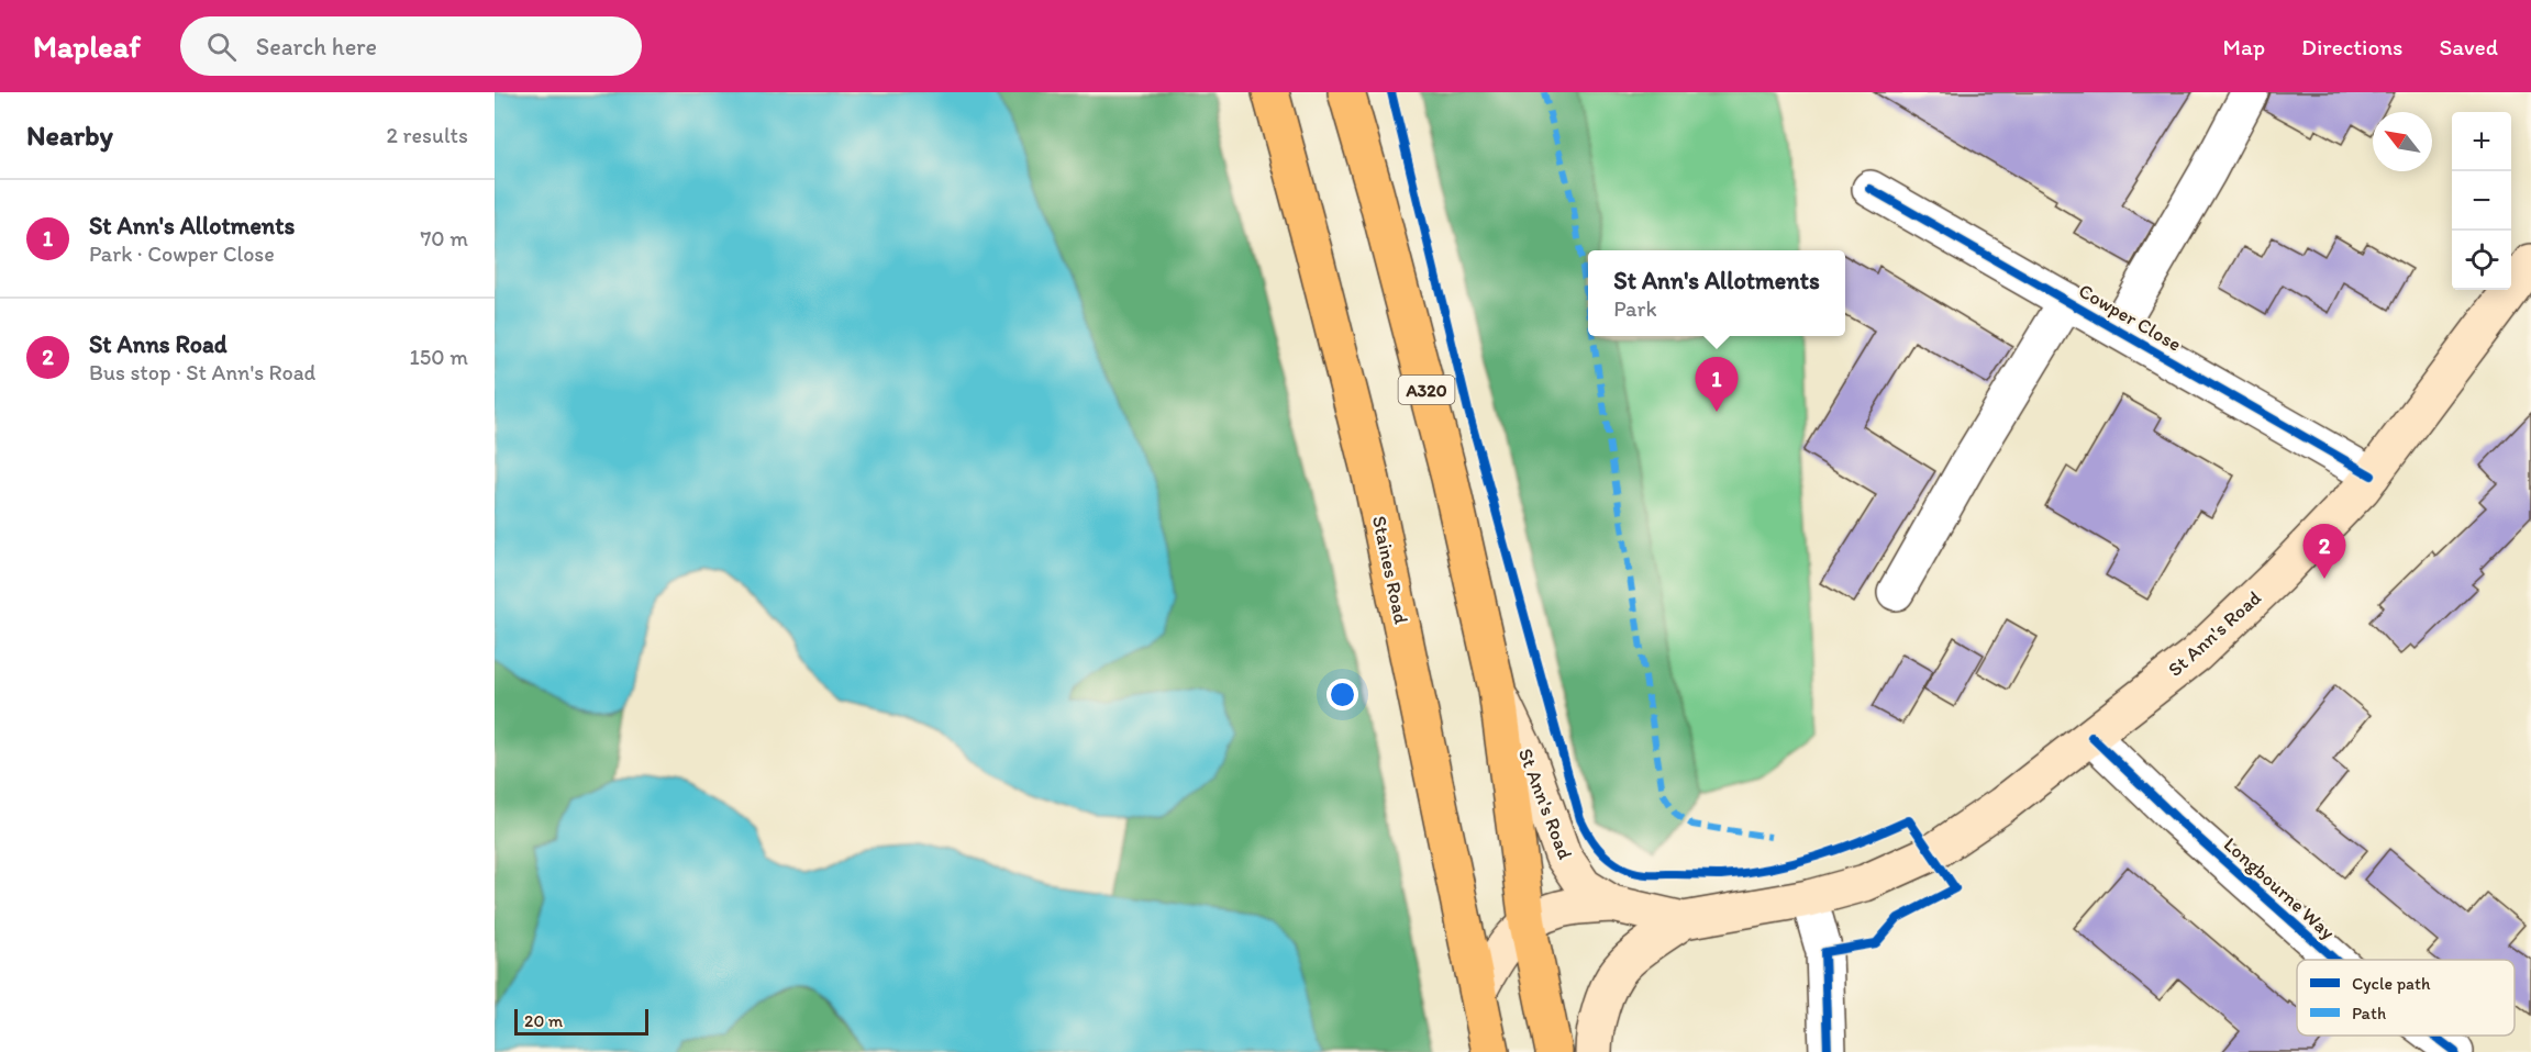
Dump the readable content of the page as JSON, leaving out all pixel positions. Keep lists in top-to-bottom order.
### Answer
{
  "streets": {
    "main road": ["A320", "Staines Road", "St Ann's Road"],
    "street": ["Cowper Close", "Longbourne Way"]
  },
  "crossings": [
    ["Cowper Close", "St Ann's Road"],
    ["A320", "St Ann's Road"],
    ["Staines Road", "St Ann's Road"],
    ["St Ann's Road", "Longbourne Way"]
  ],
  "legend": ["Cycle path", "Path"],
  "scale_bar": "20 m",
  "north": "top left",
  "page": {
    "header": "Mapleaf",
    "search": "Search here",
    "nav": ["Map", "Directions", "Saved"],
    "heading": ["Nearby", "2 results"],
    "map_buttons": ["+", "−"],
    "list": [
      {
        "mark": "1",
        "name": "St Ann's Allotments",
        "note": "Park · Cowper Close",
        "value": "70 m"
      },
      {
        "mark": "2",
        "name": "St Anns Road",
        "note": "Bus stop · St Ann's Road",
        "value": "150 m"
      }
    ],
    "popup": ["St Ann's Allotments", "Park"],
    "pins": ["1", "2"],
    "scale": "20 m"
  }
}
